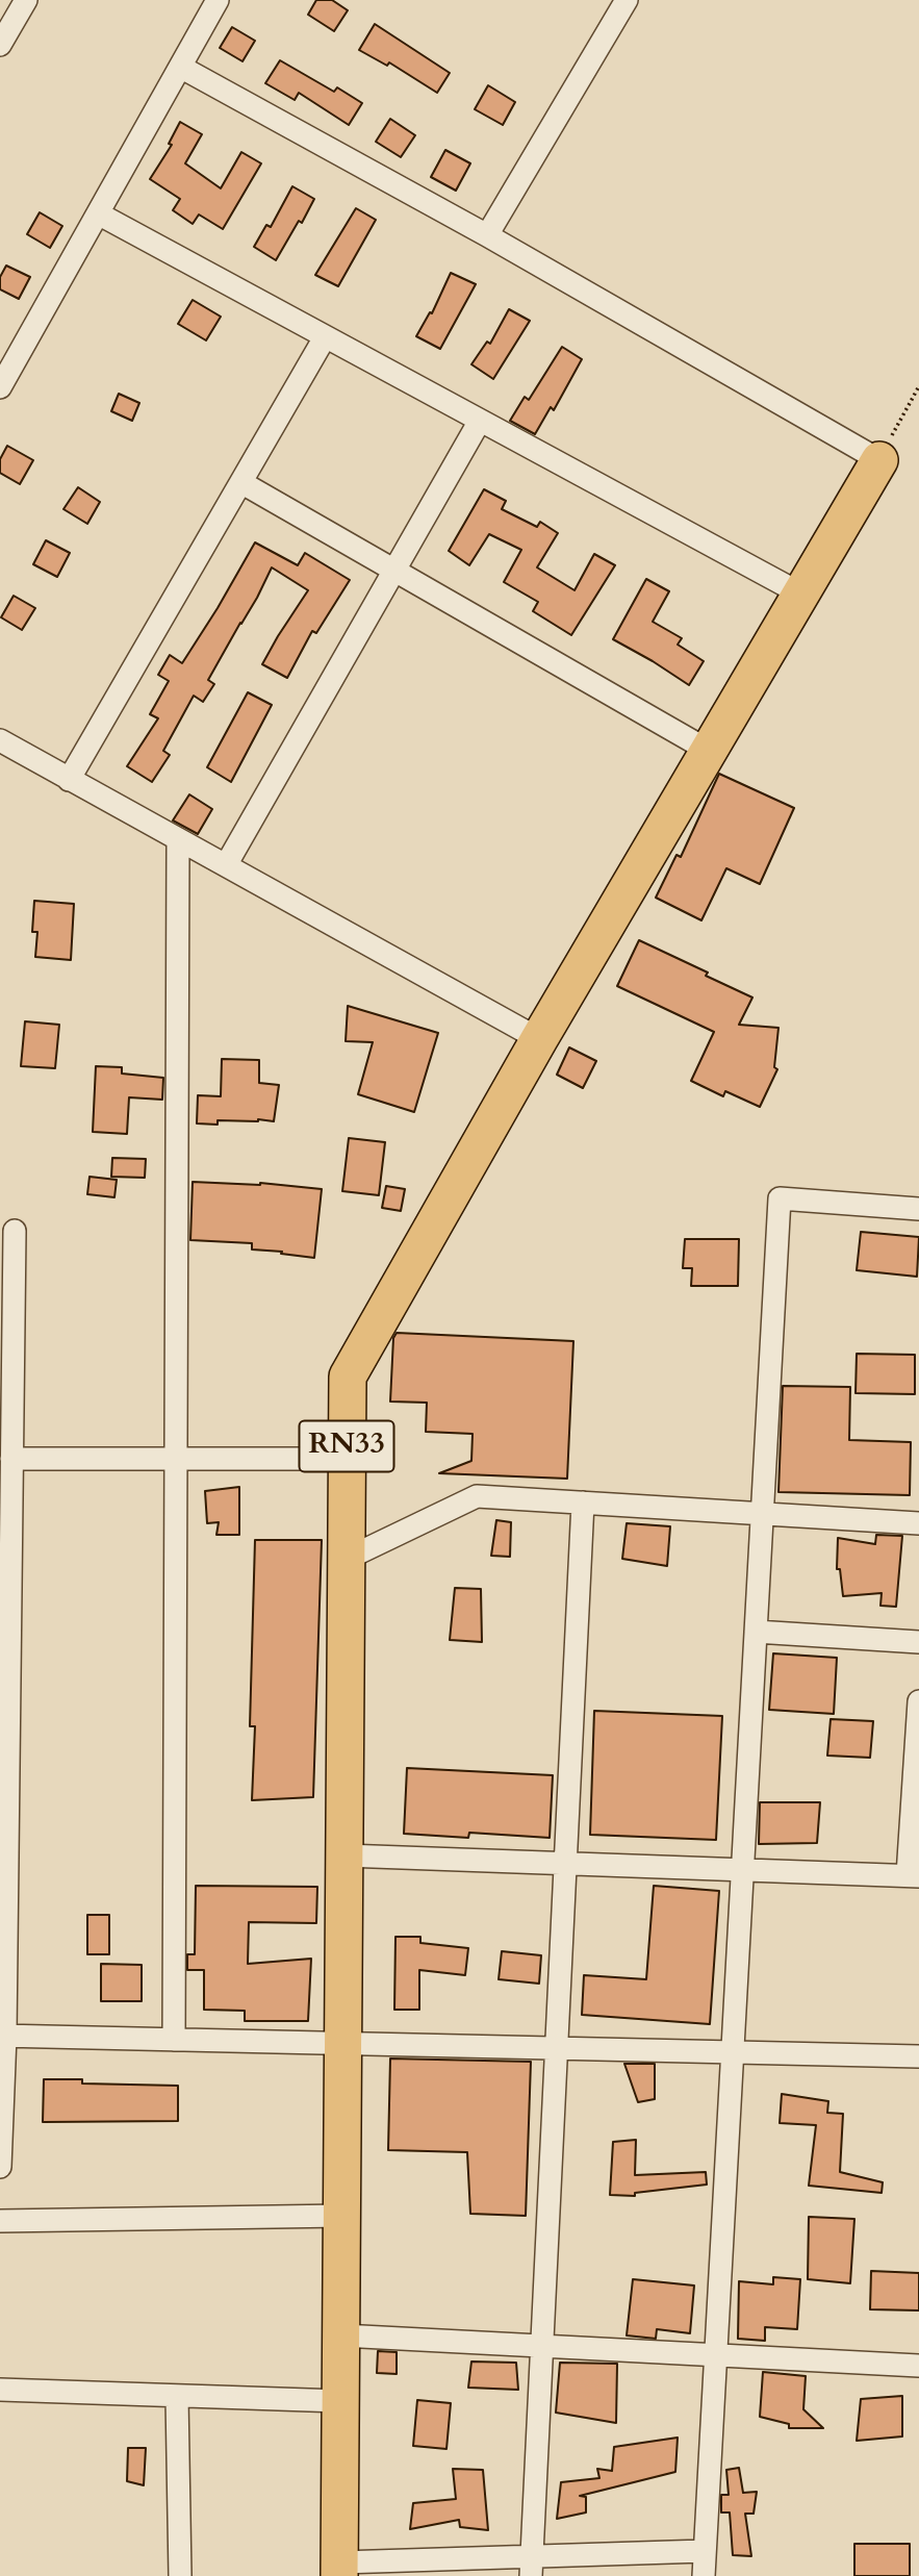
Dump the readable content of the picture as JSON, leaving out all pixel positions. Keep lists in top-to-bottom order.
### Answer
{
  "streets": {
    "main road": ["RN33"]
  }
}
